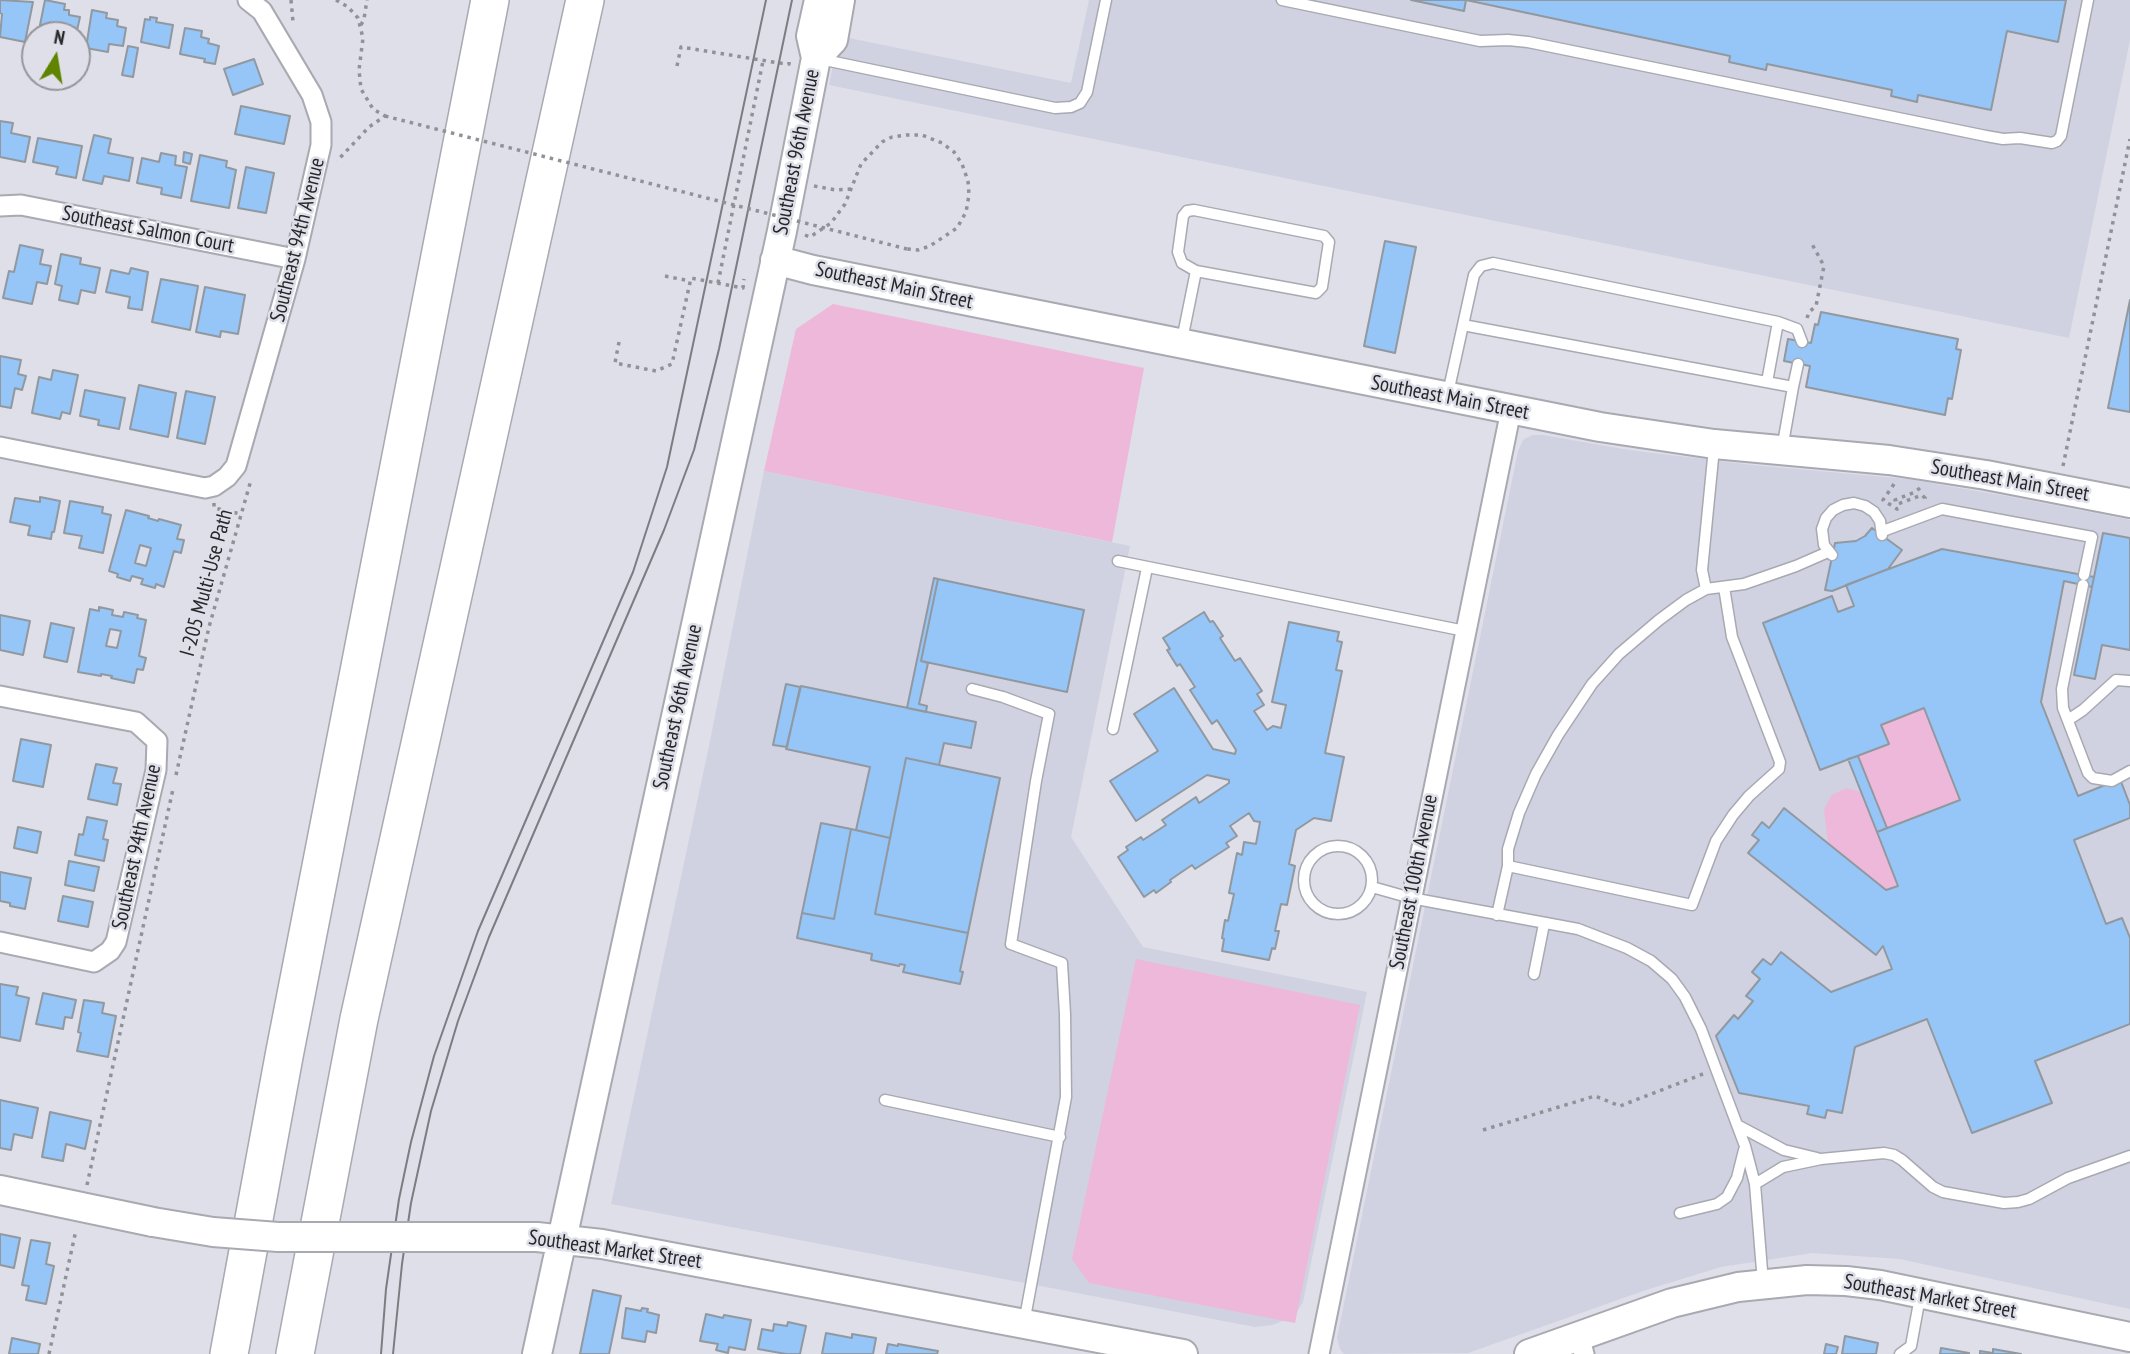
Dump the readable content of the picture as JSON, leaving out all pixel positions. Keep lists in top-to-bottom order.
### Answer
{
  "streets": {
    "street": [
      "Southeast 96th Avenue",
      "Southeast Salmon Court",
      "Southeast 94th Avenue",
      "Southeast Main Street",
      "Southeast 100th Avenue",
      "Southeast Market Street"
    ],
    "path": ["I-205 Multi-Use Path"]
  },
  "crossings": [
    ["Southeast 96th Avenue", "Southeast Main Street"],
    ["Southeast 96th Avenue", "Southeast Market Street"],
    ["Southeast Salmon Court", "Southeast 94th Avenue"],
    ["Southeast Main Street", "Southeast 100th Avenue"]
  ],
  "north": "top"
}
